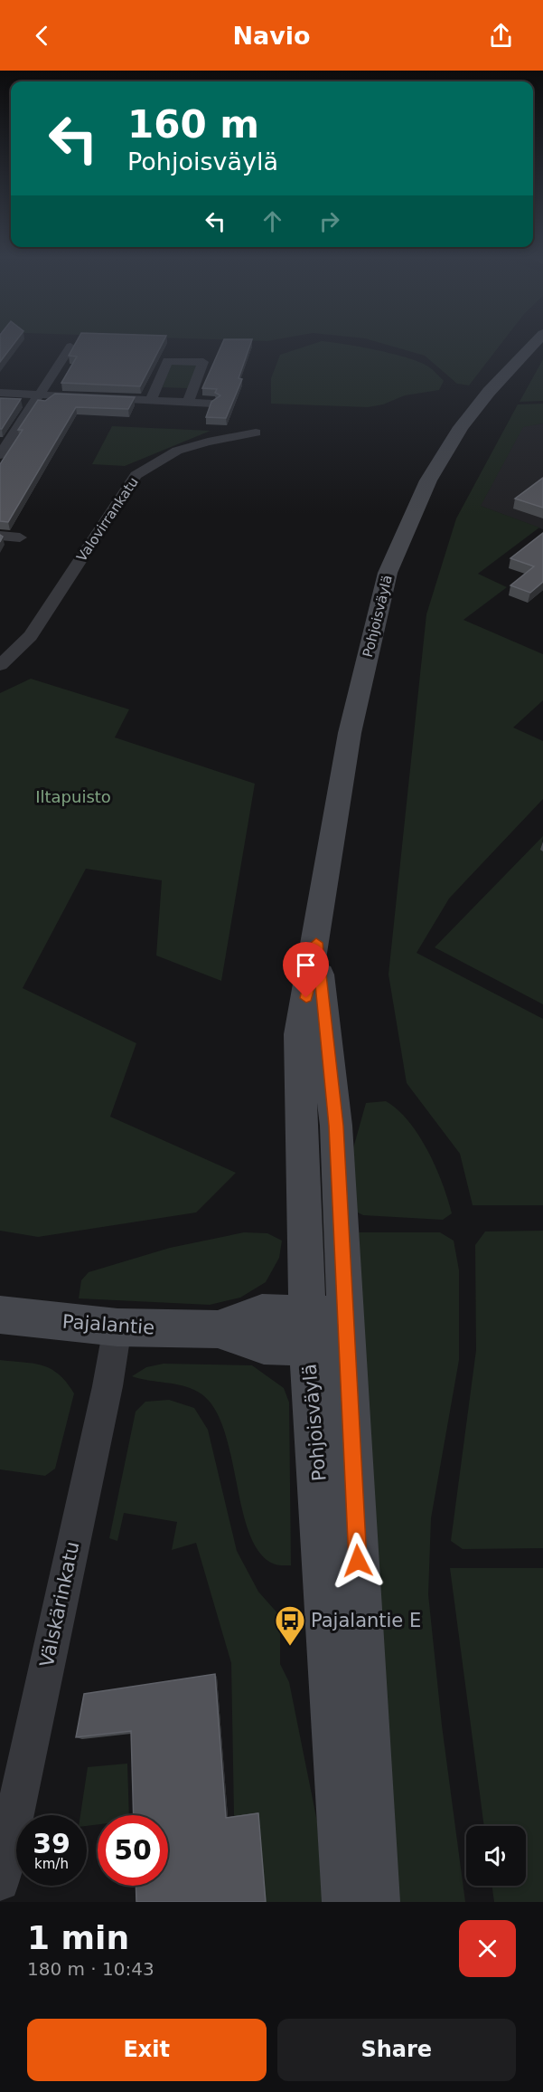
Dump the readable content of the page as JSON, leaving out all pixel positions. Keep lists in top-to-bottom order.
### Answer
{
  "streets": {
    "main road": ["Pohjoisväylä", "Pajalantie"],
    "street": ["Valovirrankatu", "Välskärinkatu"]
  },
  "crossings": [
    ["Pohjoisväylä", "Pajalantie"],
    ["Pajalantie", "Välskärinkatu"]
  ],
  "parks": ["Iltapuisto"],
  "places": {
    "bus stop": ["Pajalantie E"]
  },
  "page": {
    "header": "Navio",
    "turn": ["160 m", "Pohjoisväylä"],
    "speed": "39 km/h",
    "limit": "50",
    "heading": ["1 min", "180 m · 10:43"],
    "buttons": ["Exit", "Share"]
  }
}
